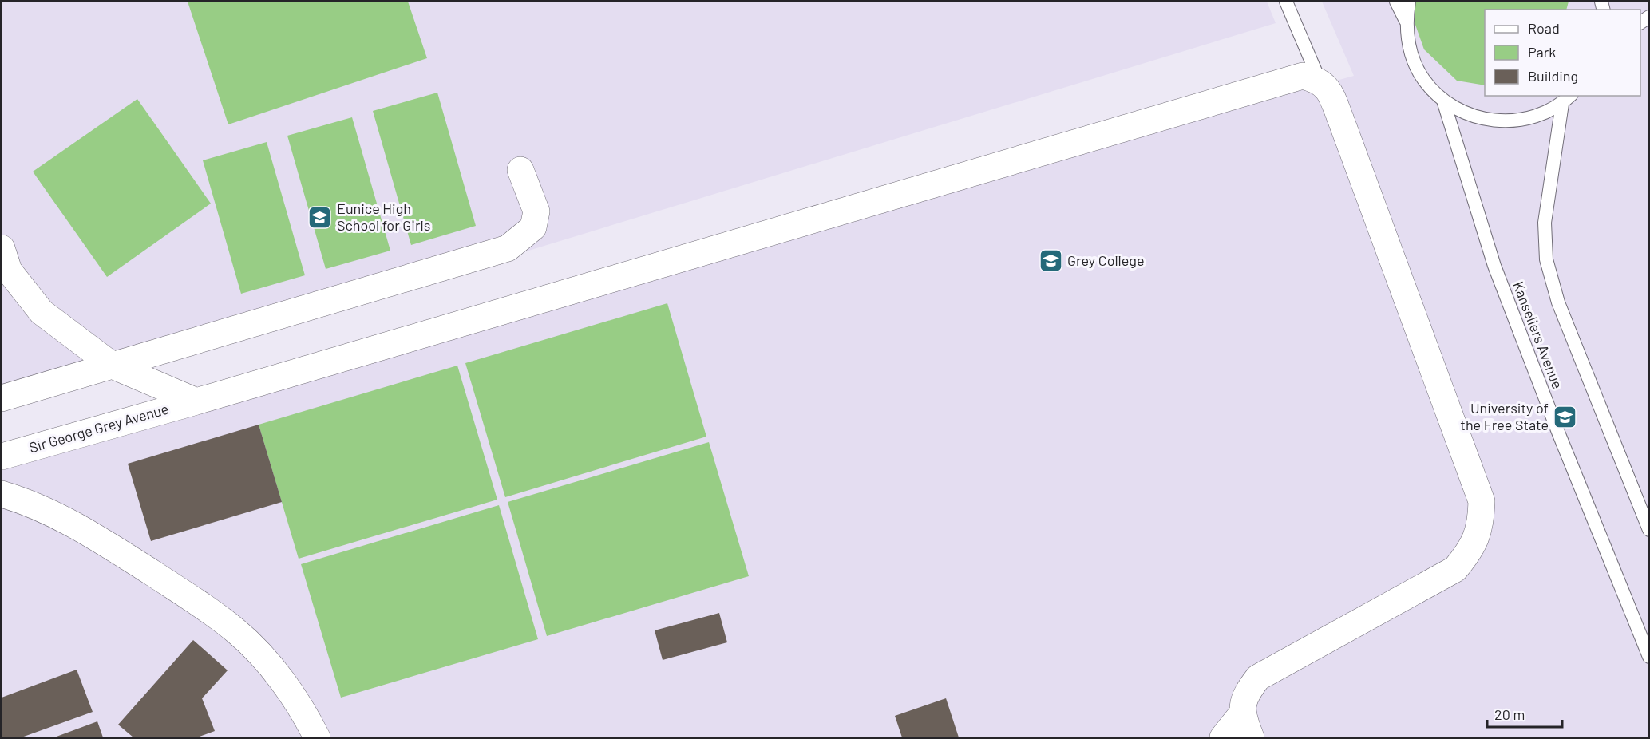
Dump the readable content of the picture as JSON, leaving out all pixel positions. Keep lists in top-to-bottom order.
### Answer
{
  "streets": {
    "street": ["Sir George Grey Avenue"],
    "lane": ["Kanseliers Avenue"]
  },
  "places": {
    "school or university": ["Eunice High School for Girls", "Grey College", "University of the Free State"]
  },
  "legend": ["Road", "Park", "Building"],
  "scale_bar": "20 m"
}
